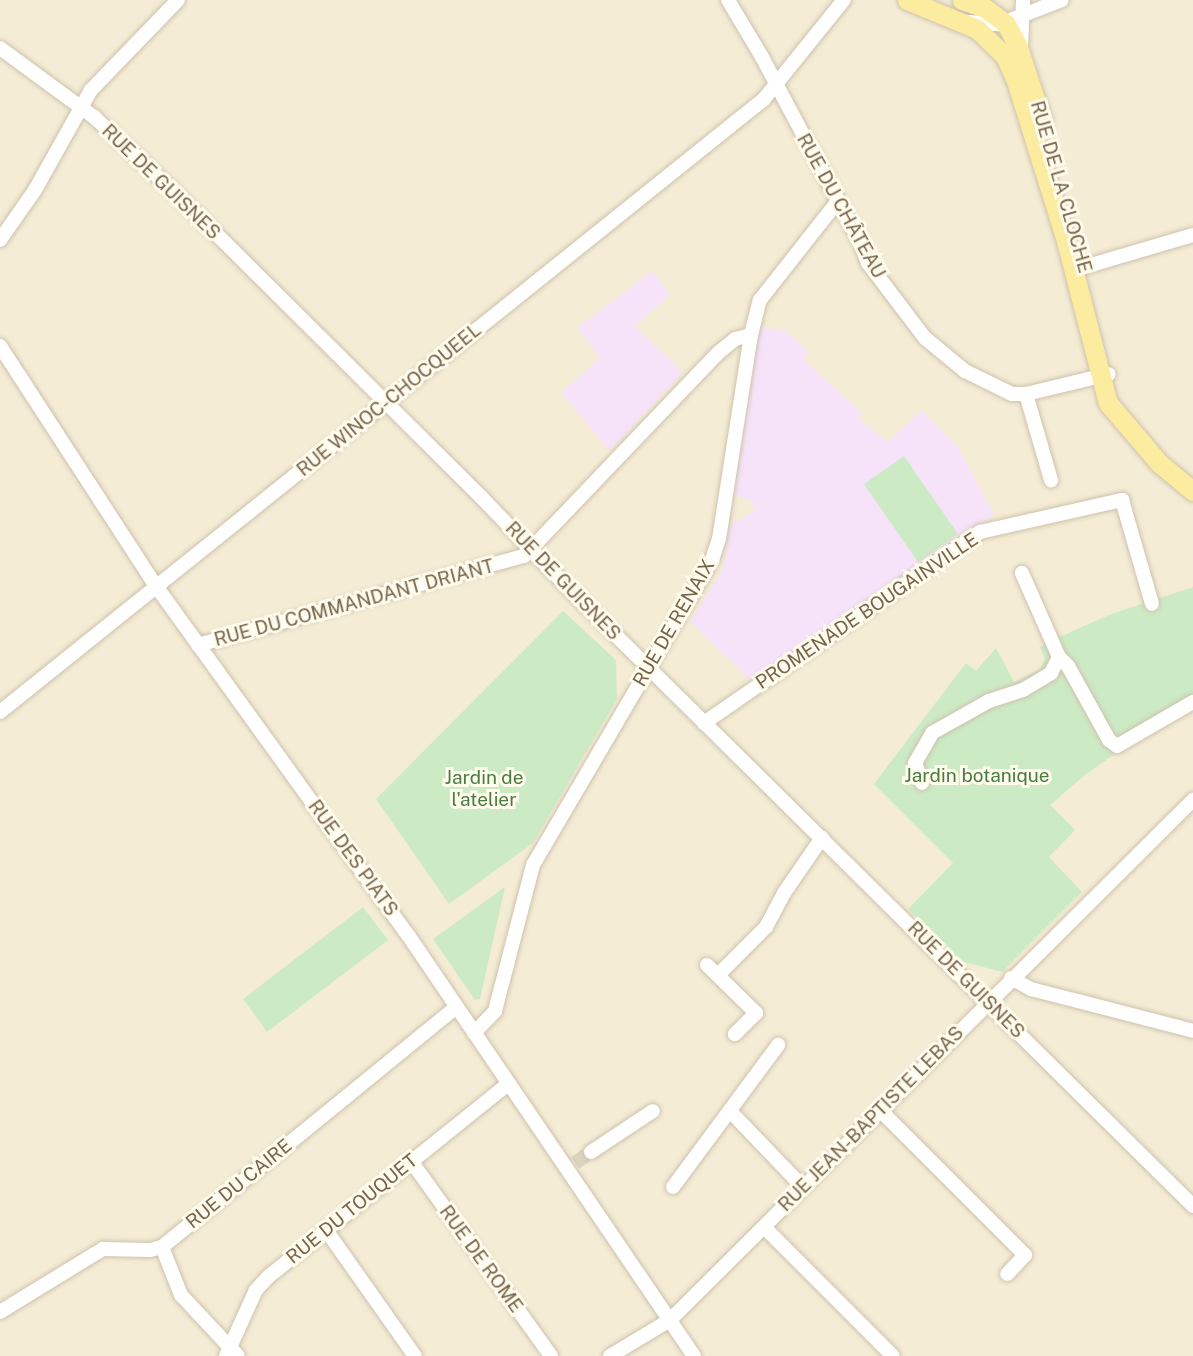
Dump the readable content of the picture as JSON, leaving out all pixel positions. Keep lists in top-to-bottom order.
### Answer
{
  "streets": {
    "main road": ["RUE DE LA CLOCHE"],
    "street": [
      "RUE DE GUISNES",
      "RUE DU CHÂTEAU",
      "RUE WINOC-CHOCQUEEL",
      "RUE DU COMMANDANT DRIANT",
      "PROMENADE BOUGAINVILLE",
      "RUE DE RENAIX",
      "RUE DES PIATS",
      "RUE JEAN-BAPTISTE LEBAS",
      "RUE DU CAIRE",
      "RUE DU TOUQUET",
      "RUE DE ROME"
    ]
  },
  "crossings": [
    ["RUE DE GUISNES", "RUE WINOC-CHOCQUEEL"],
    ["RUE DE GUISNES", "RUE DU COMMANDANT DRIANT"],
    ["RUE DE GUISNES", "PROMENADE BOUGAINVILLE"],
    ["RUE DE GUISNES", "RUE DE RENAIX"],
    ["RUE DE GUISNES", "RUE JEAN-BAPTISTE LEBAS"],
    ["RUE DE LA CLOCHE", "RUE DU CHÂTEAU"],
    ["RUE DU CHÂTEAU", "RUE WINOC-CHOCQUEEL"],
    ["RUE DU CHÂTEAU", "RUE DE RENAIX"],
    ["RUE WINOC-CHOCQUEEL", "RUE DES PIATS"],
    ["RUE DU COMMANDANT DRIANT", "RUE DE RENAIX"],
    ["RUE DU COMMANDANT DRIANT", "RUE DES PIATS"],
    ["RUE DE RENAIX", "RUE DES PIATS"],
    ["RUE DES PIATS", "RUE JEAN-BAPTISTE LEBAS"],
    ["RUE DES PIATS", "RUE DU CAIRE"],
    ["RUE DES PIATS", "RUE DU TOUQUET"],
    ["RUE DU TOUQUET", "RUE DE ROME"]
  ],
  "parks": ["Jardin botanique", "Jardin de l'atelier"]
}
